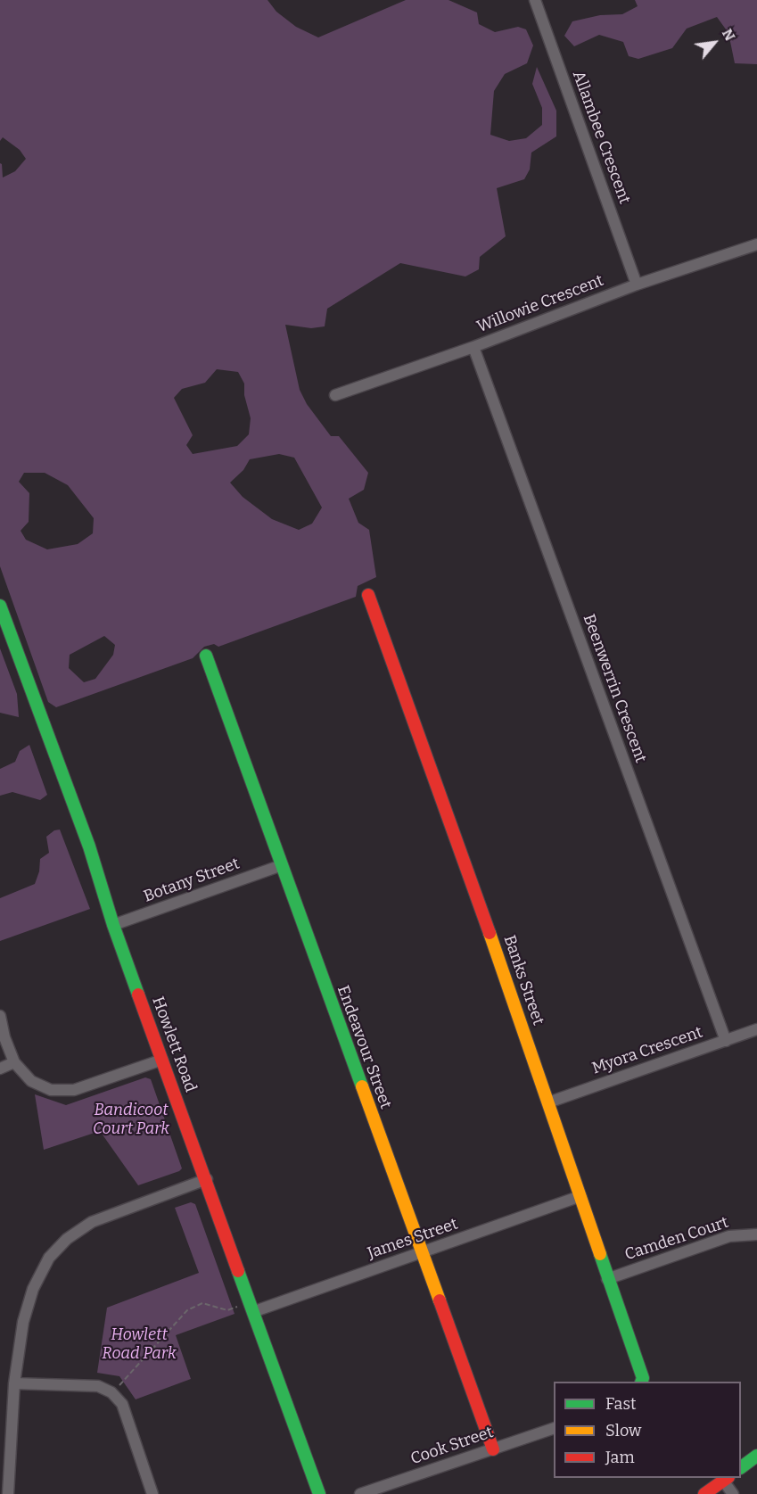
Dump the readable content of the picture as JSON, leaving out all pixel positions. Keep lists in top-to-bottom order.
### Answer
{
  "streets": {
    "street": [
      "Allambee Crescent",
      "Willowie Crescent",
      "Beenwerrin Crescent",
      "Botany Street",
      "Banks Street",
      "Howlett Road",
      "Endeavour Street",
      "Myora Crescent",
      "James Street",
      "Camden Court",
      "Cook Street"
    ]
  },
  "crossings": [
    ["Allambee Crescent", "Willowie Crescent"],
    ["Willowie Crescent", "Beenwerrin Crescent"],
    ["Beenwerrin Crescent", "Myora Crescent"],
    ["Botany Street", "Howlett Road"],
    ["Botany Street", "Endeavour Street"],
    ["Banks Street", "Myora Crescent"],
    ["Banks Street", "James Street"],
    ["Banks Street", "Camden Court"],
    ["Howlett Road", "James Street"],
    ["Endeavour Street", "James Street"],
    ["Endeavour Street", "Cook Street"]
  ],
  "parks": ["Bandicoot Court Park", "Howlett Road Park"],
  "legend": ["Fast", "Slow", "Jam"],
  "north": "top right"
}
